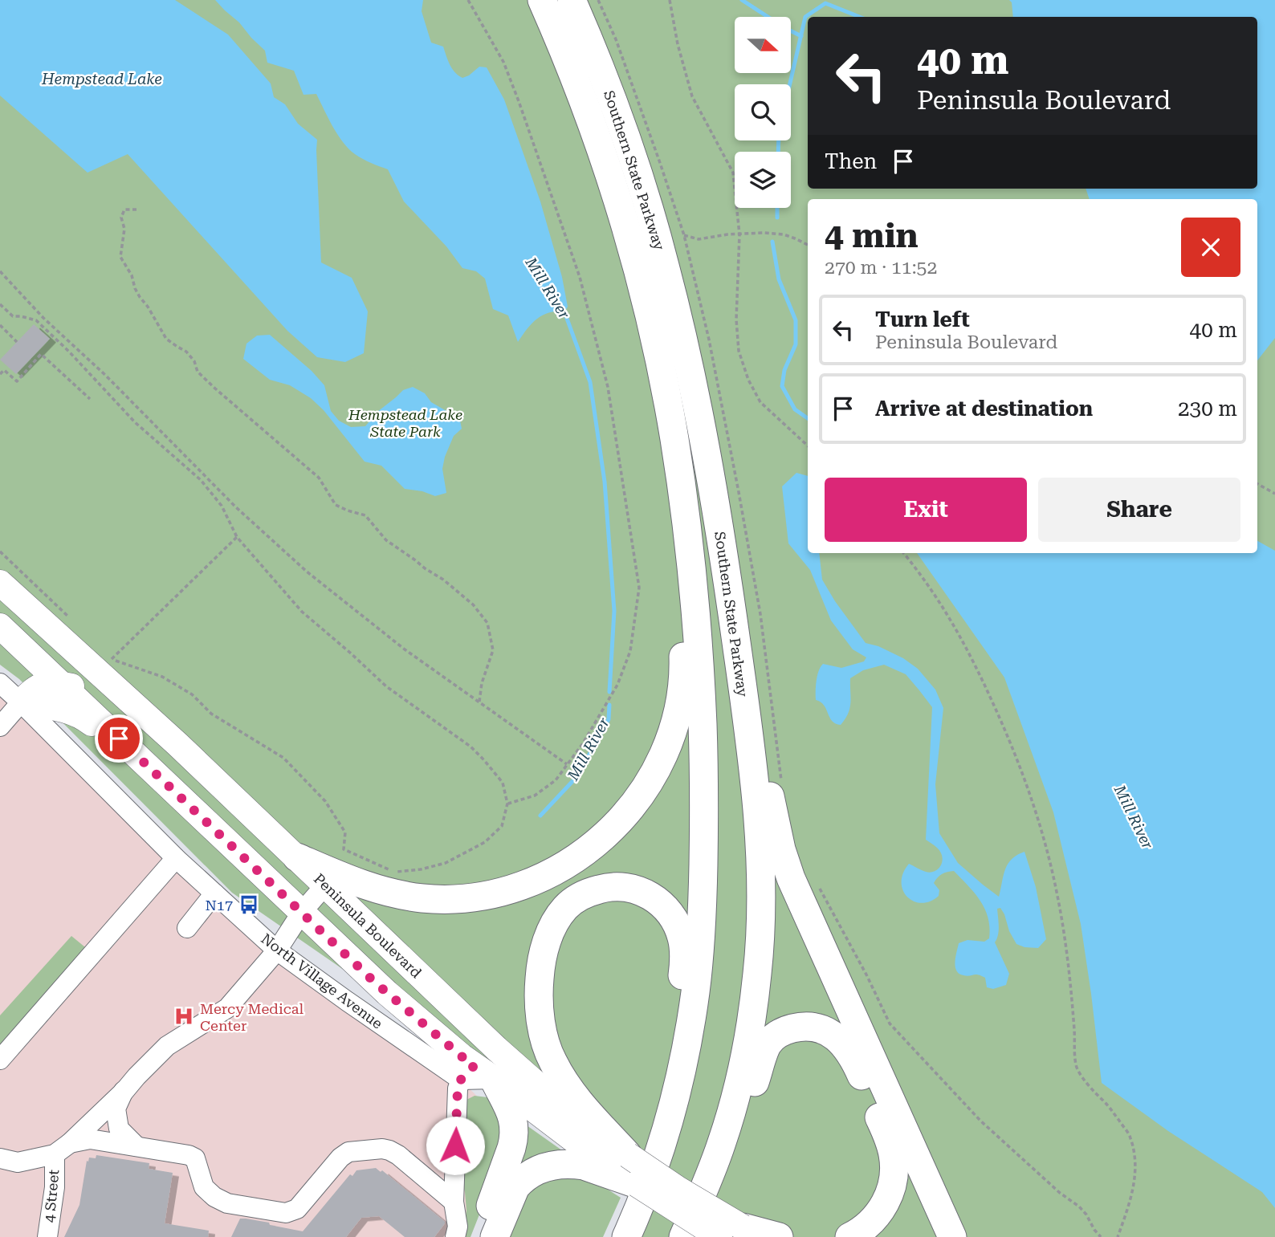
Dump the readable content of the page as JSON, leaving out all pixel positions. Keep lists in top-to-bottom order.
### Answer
{
  "streets": {
    "highway": ["Southern State Parkway"],
    "main road": ["Peninsula Boulevard"],
    "street": ["North Village Avenue", "4 Street"]
  },
  "water": ["Hempstead Lake", "Mill River"],
  "parks": ["Hempstead Lake State Park"],
  "places": {
    "bus stop": ["N17"],
    "hospital": ["Mercy Medical Center"]
  },
  "north": "right",
  "page": {
    "turn": ["40 m", "Peninsula Boulevard"],
    "then": "Then",
    "heading": ["4 min", "270 m · 11:52"],
    "list": [
      {
        "name": "Turn left",
        "note": "Peninsula Boulevard",
        "value": "40 m"
      },
      {
        "name": "Arrive at destination",
        "value": "230 m"
      }
    ],
    "buttons": ["Exit", "Share"]
  }
}
